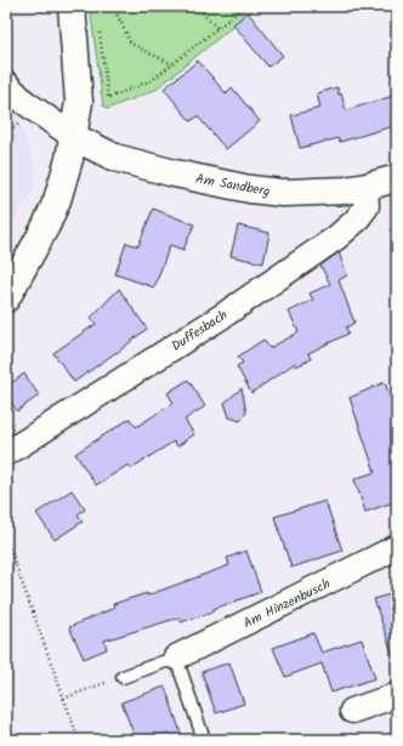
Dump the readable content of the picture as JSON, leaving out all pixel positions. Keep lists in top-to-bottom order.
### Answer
{
  "streets": {
    "main road": ["Am Sandberg"],
    "street": ["Duffesbach", "Am Hinzenbusch"]
  },
  "crossings": [
    ["Am Sandberg", "Duffesbach"]
  ]
}
